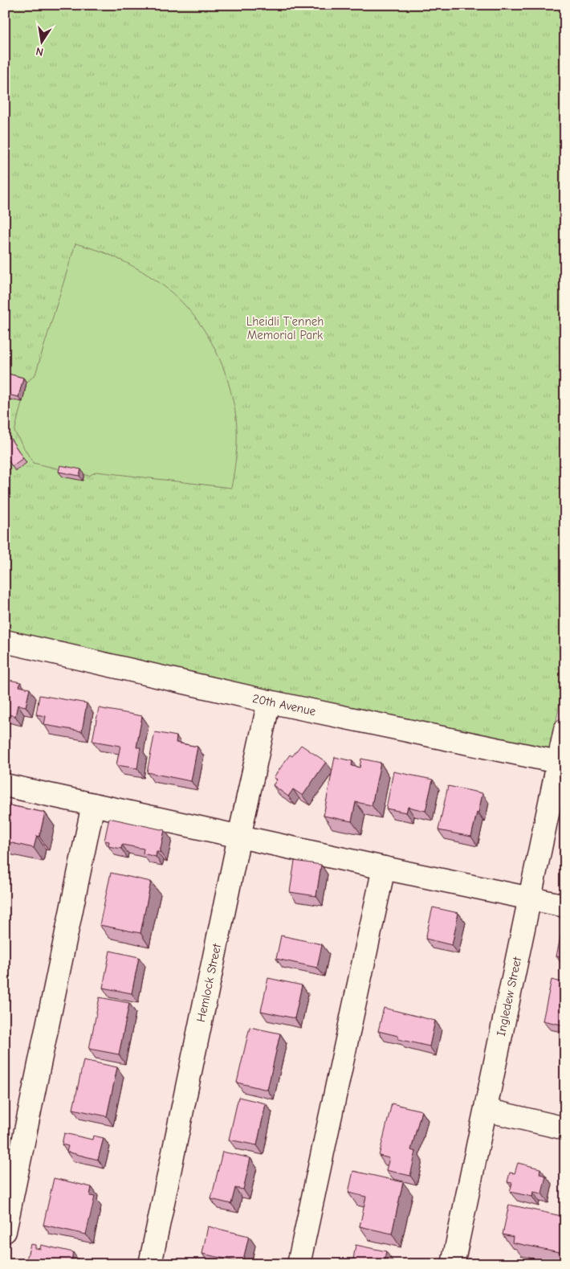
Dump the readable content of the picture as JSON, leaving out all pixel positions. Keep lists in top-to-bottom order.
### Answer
{
  "streets": {
    "street": ["20th Avenue", "Hemlock Street", "Ingledew Street"]
  },
  "crossings": [
    ["20th Avenue", "Hemlock Street"],
    ["20th Avenue", "Ingledew Street"]
  ],
  "parks": ["Lheidli T'enneh Memorial Park"],
  "north": "bottom"
}
